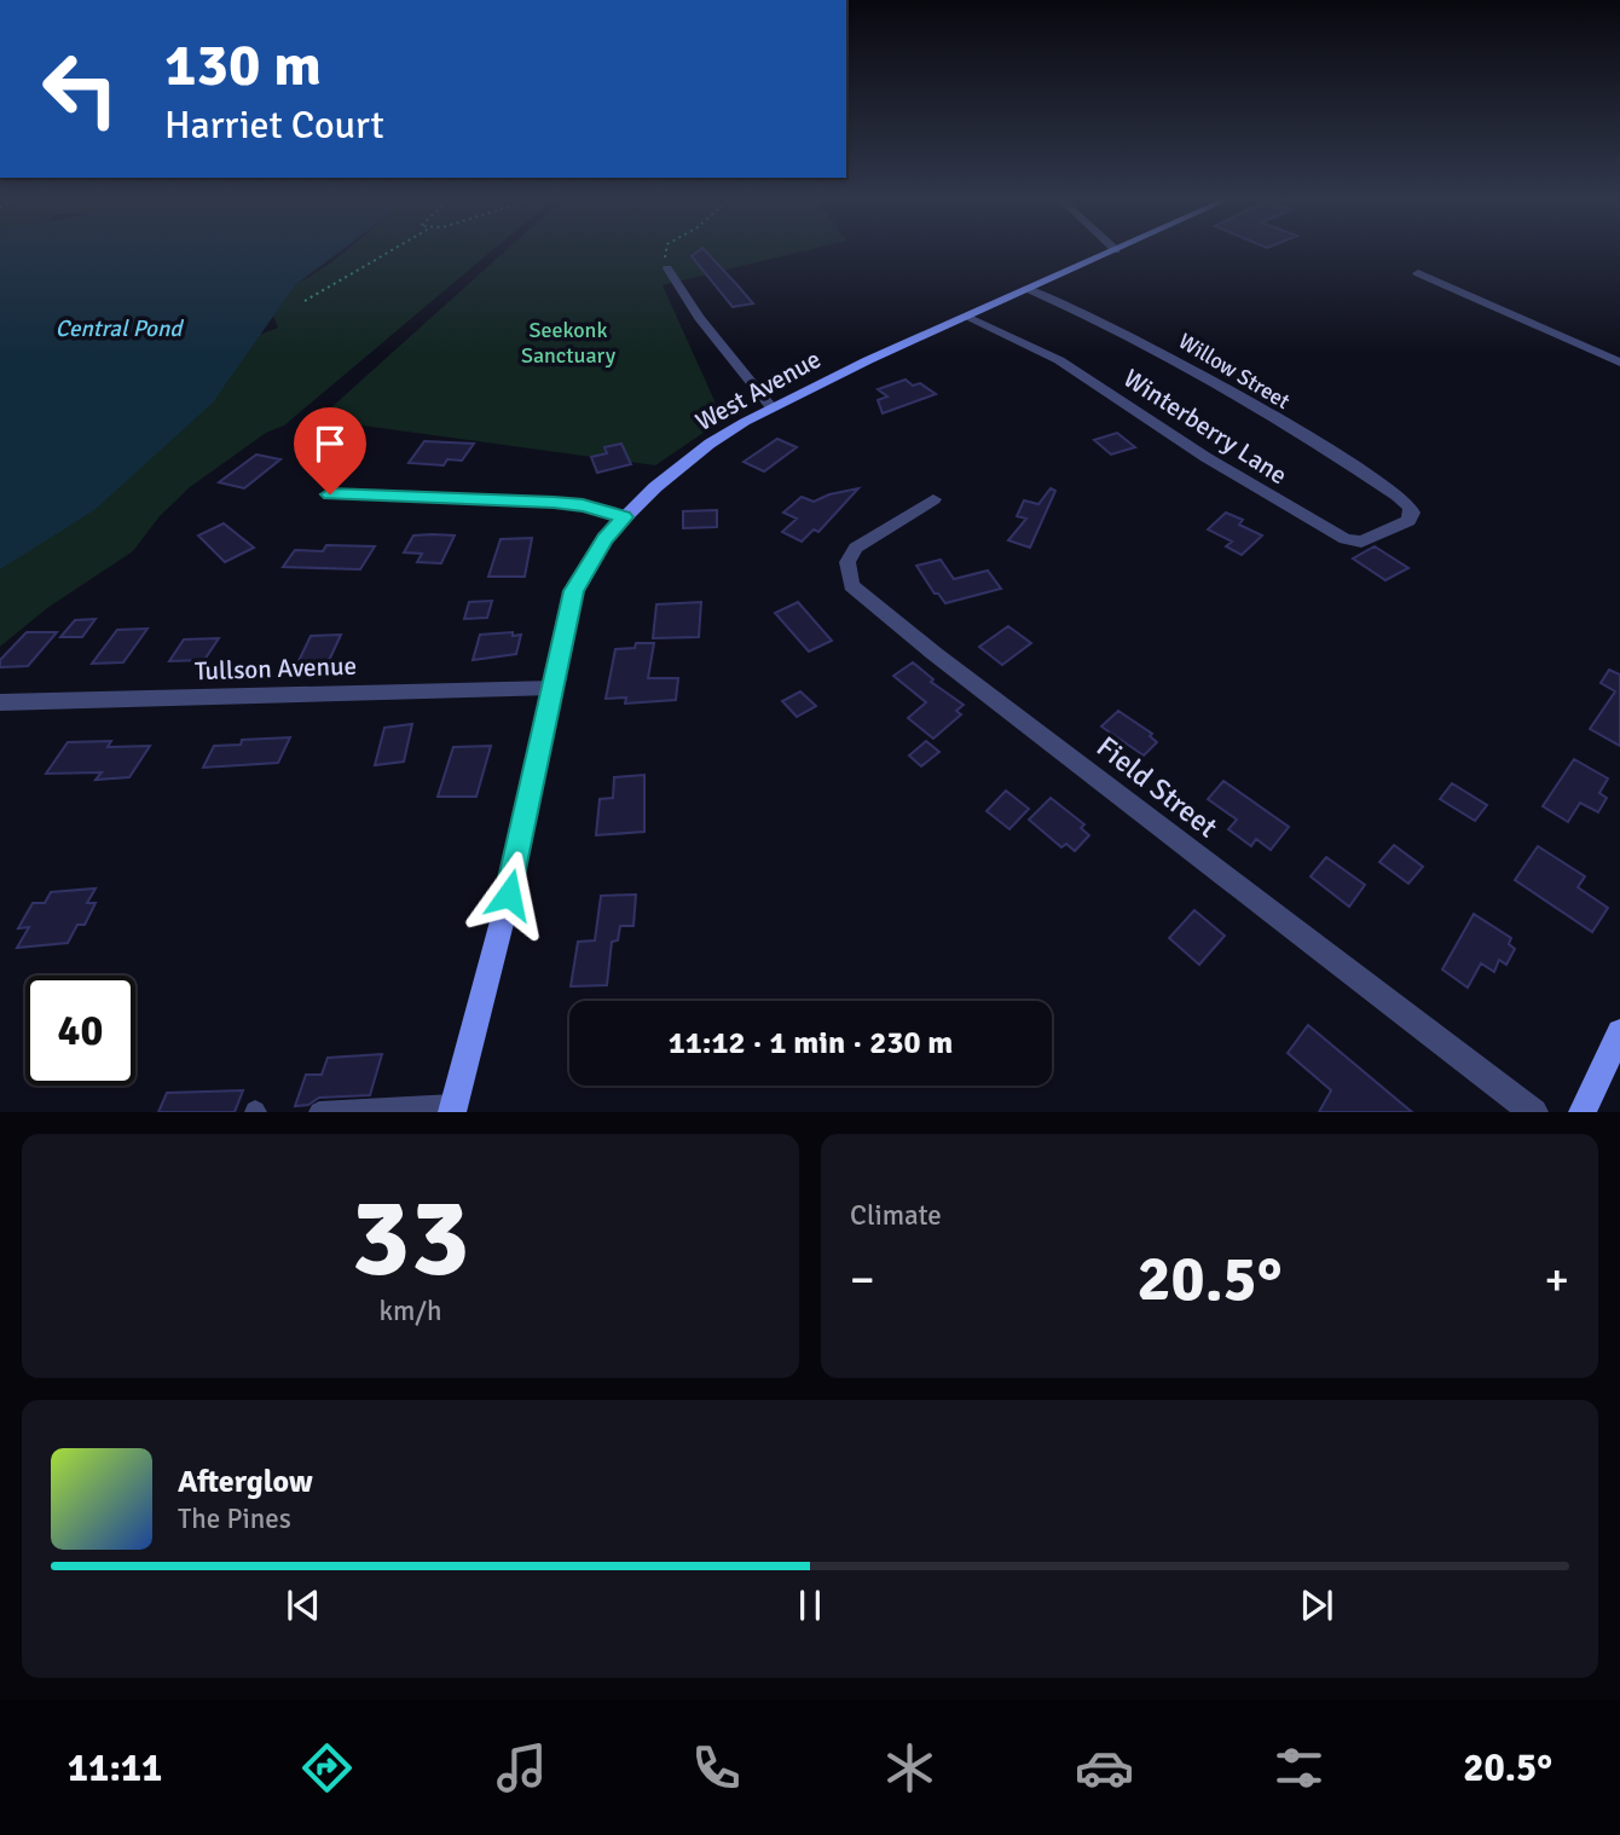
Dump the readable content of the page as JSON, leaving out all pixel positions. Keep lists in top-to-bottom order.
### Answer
{
  "streets": {
    "street": [
      "Willow Street",
      "West Avenue",
      "Winterberry Lane",
      "Tullson Avenue",
      "Field Street"
    ]
  },
  "crossings": [
    ["Willow Street", "West Avenue"],
    ["Willow Street", "Winterberry Lane"],
    ["West Avenue", "Winterberry Lane"],
    ["West Avenue", "Tullson Avenue"]
  ],
  "water": ["Central Pond"],
  "parks": ["Seekonk Sanctuary"],
  "page": {
    "turn": ["130 m", "Harriet Court"],
    "limit": "40",
    "trip": "11:12 · 1 min · 230 m",
    "tile": [
      ["33", "km/h"],
      "Climate"
    ],
    "heat": ["−", "20.5°", "+"],
    "song": ["Afterglow", "The Pines"],
    "tabs": ["11:11", "20.5°"]
  }
}
